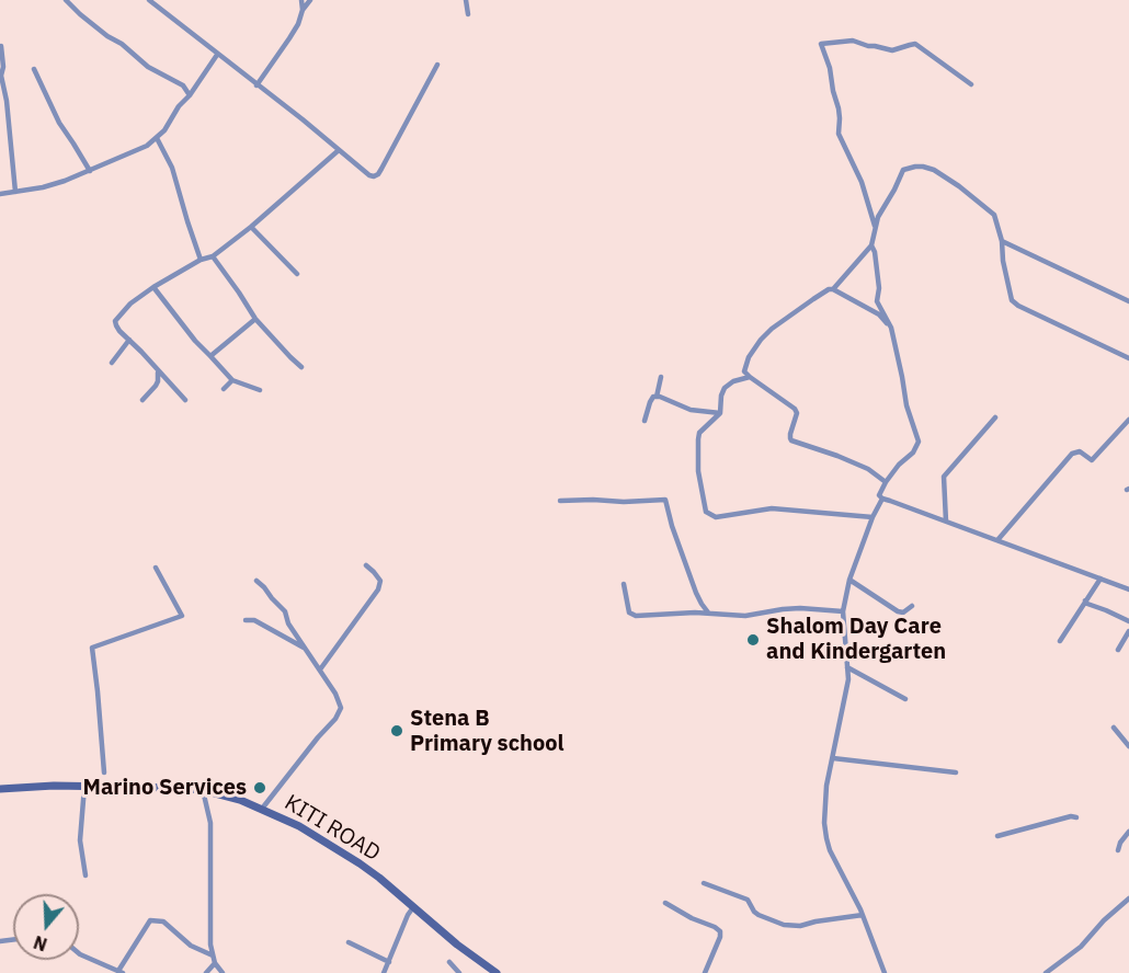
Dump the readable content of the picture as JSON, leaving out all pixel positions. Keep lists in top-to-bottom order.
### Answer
{
  "streets": {
    "street": ["KITI ROAD"]
  },
  "places": ["Shalom Day Care and Kindergarten", "Stena B Primary school", "Marino Services"],
  "north": "bottom"
}
